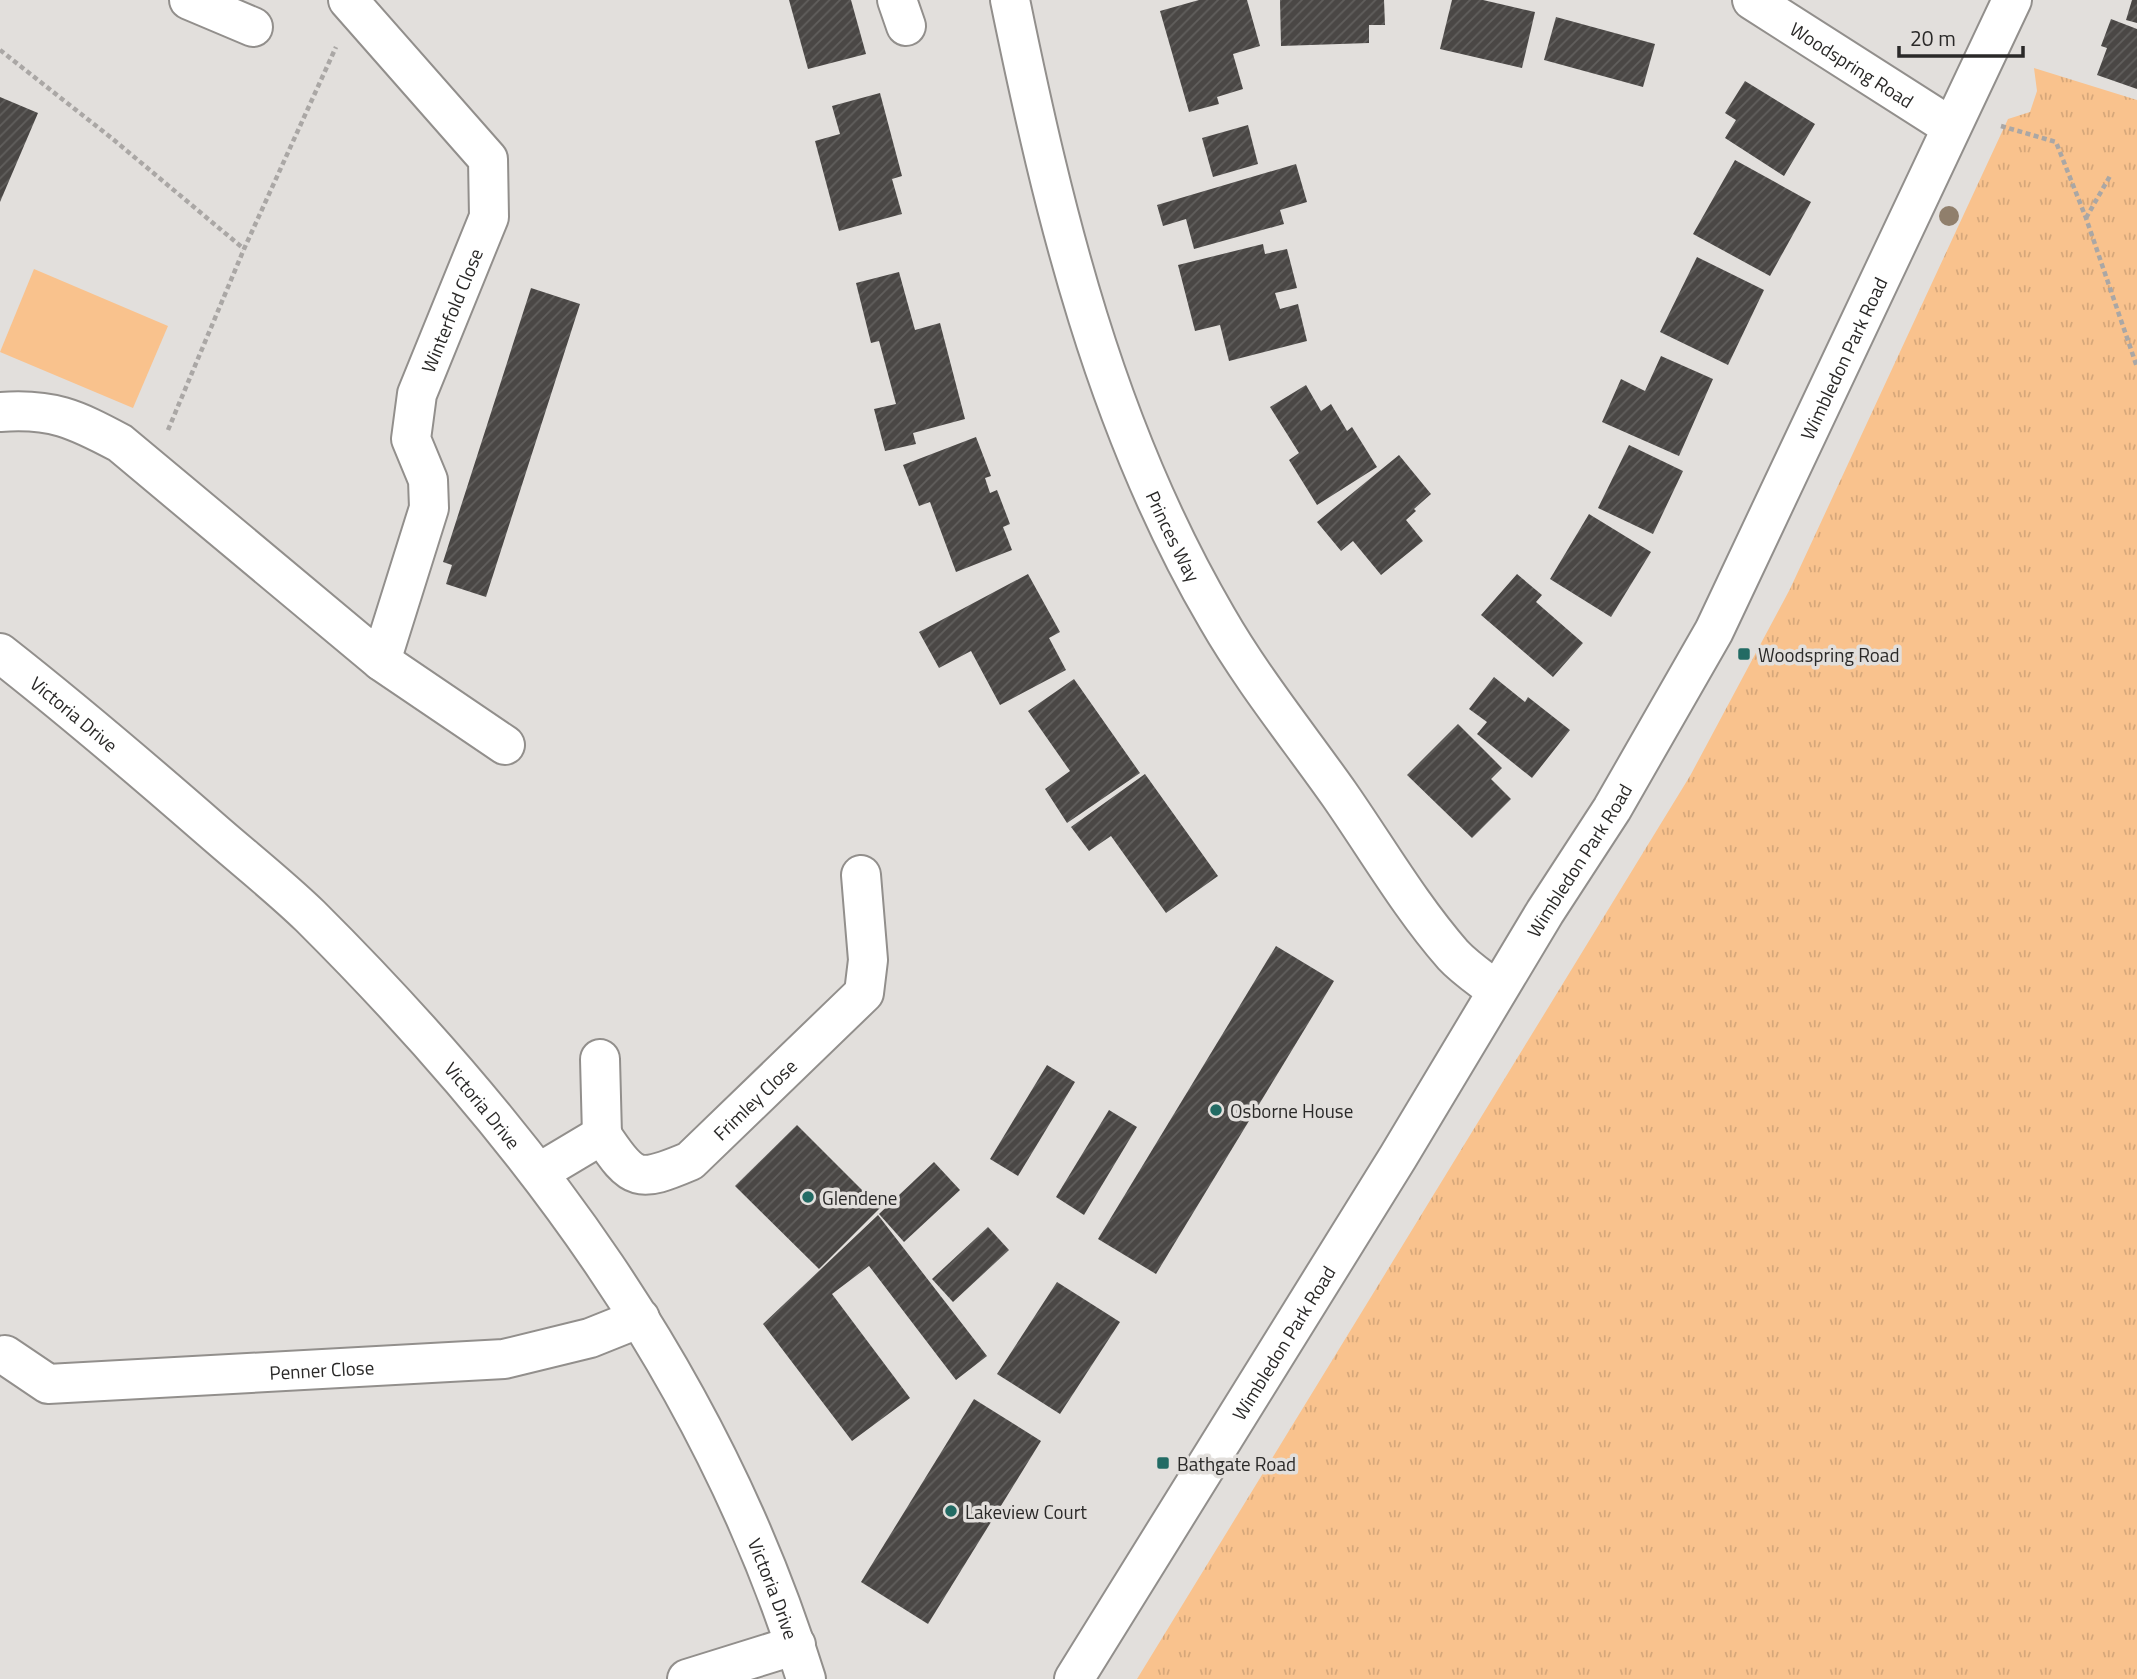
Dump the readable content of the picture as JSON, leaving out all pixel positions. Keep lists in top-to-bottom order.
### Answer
{
  "streets": {
    "street": [
      "Woodspring Road",
      "Winterfold Close",
      "Wimbledon Park Road",
      "Princes Way",
      "Victoria Drive",
      "Frimley Close",
      "Penner Close"
    ]
  },
  "crossings": [
    ["Woodspring Road", "Wimbledon Park Road"],
    ["Wimbledon Park Road", "Princes Way"],
    ["Victoria Drive", "Penner Close"]
  ],
  "places": {
    "transit": ["Woodspring Road", "Bathgate Road"],
    "other": ["Osborne House", "Glendene", "Lakeview Court"]
  },
  "scale_bar": "20 m"
}
